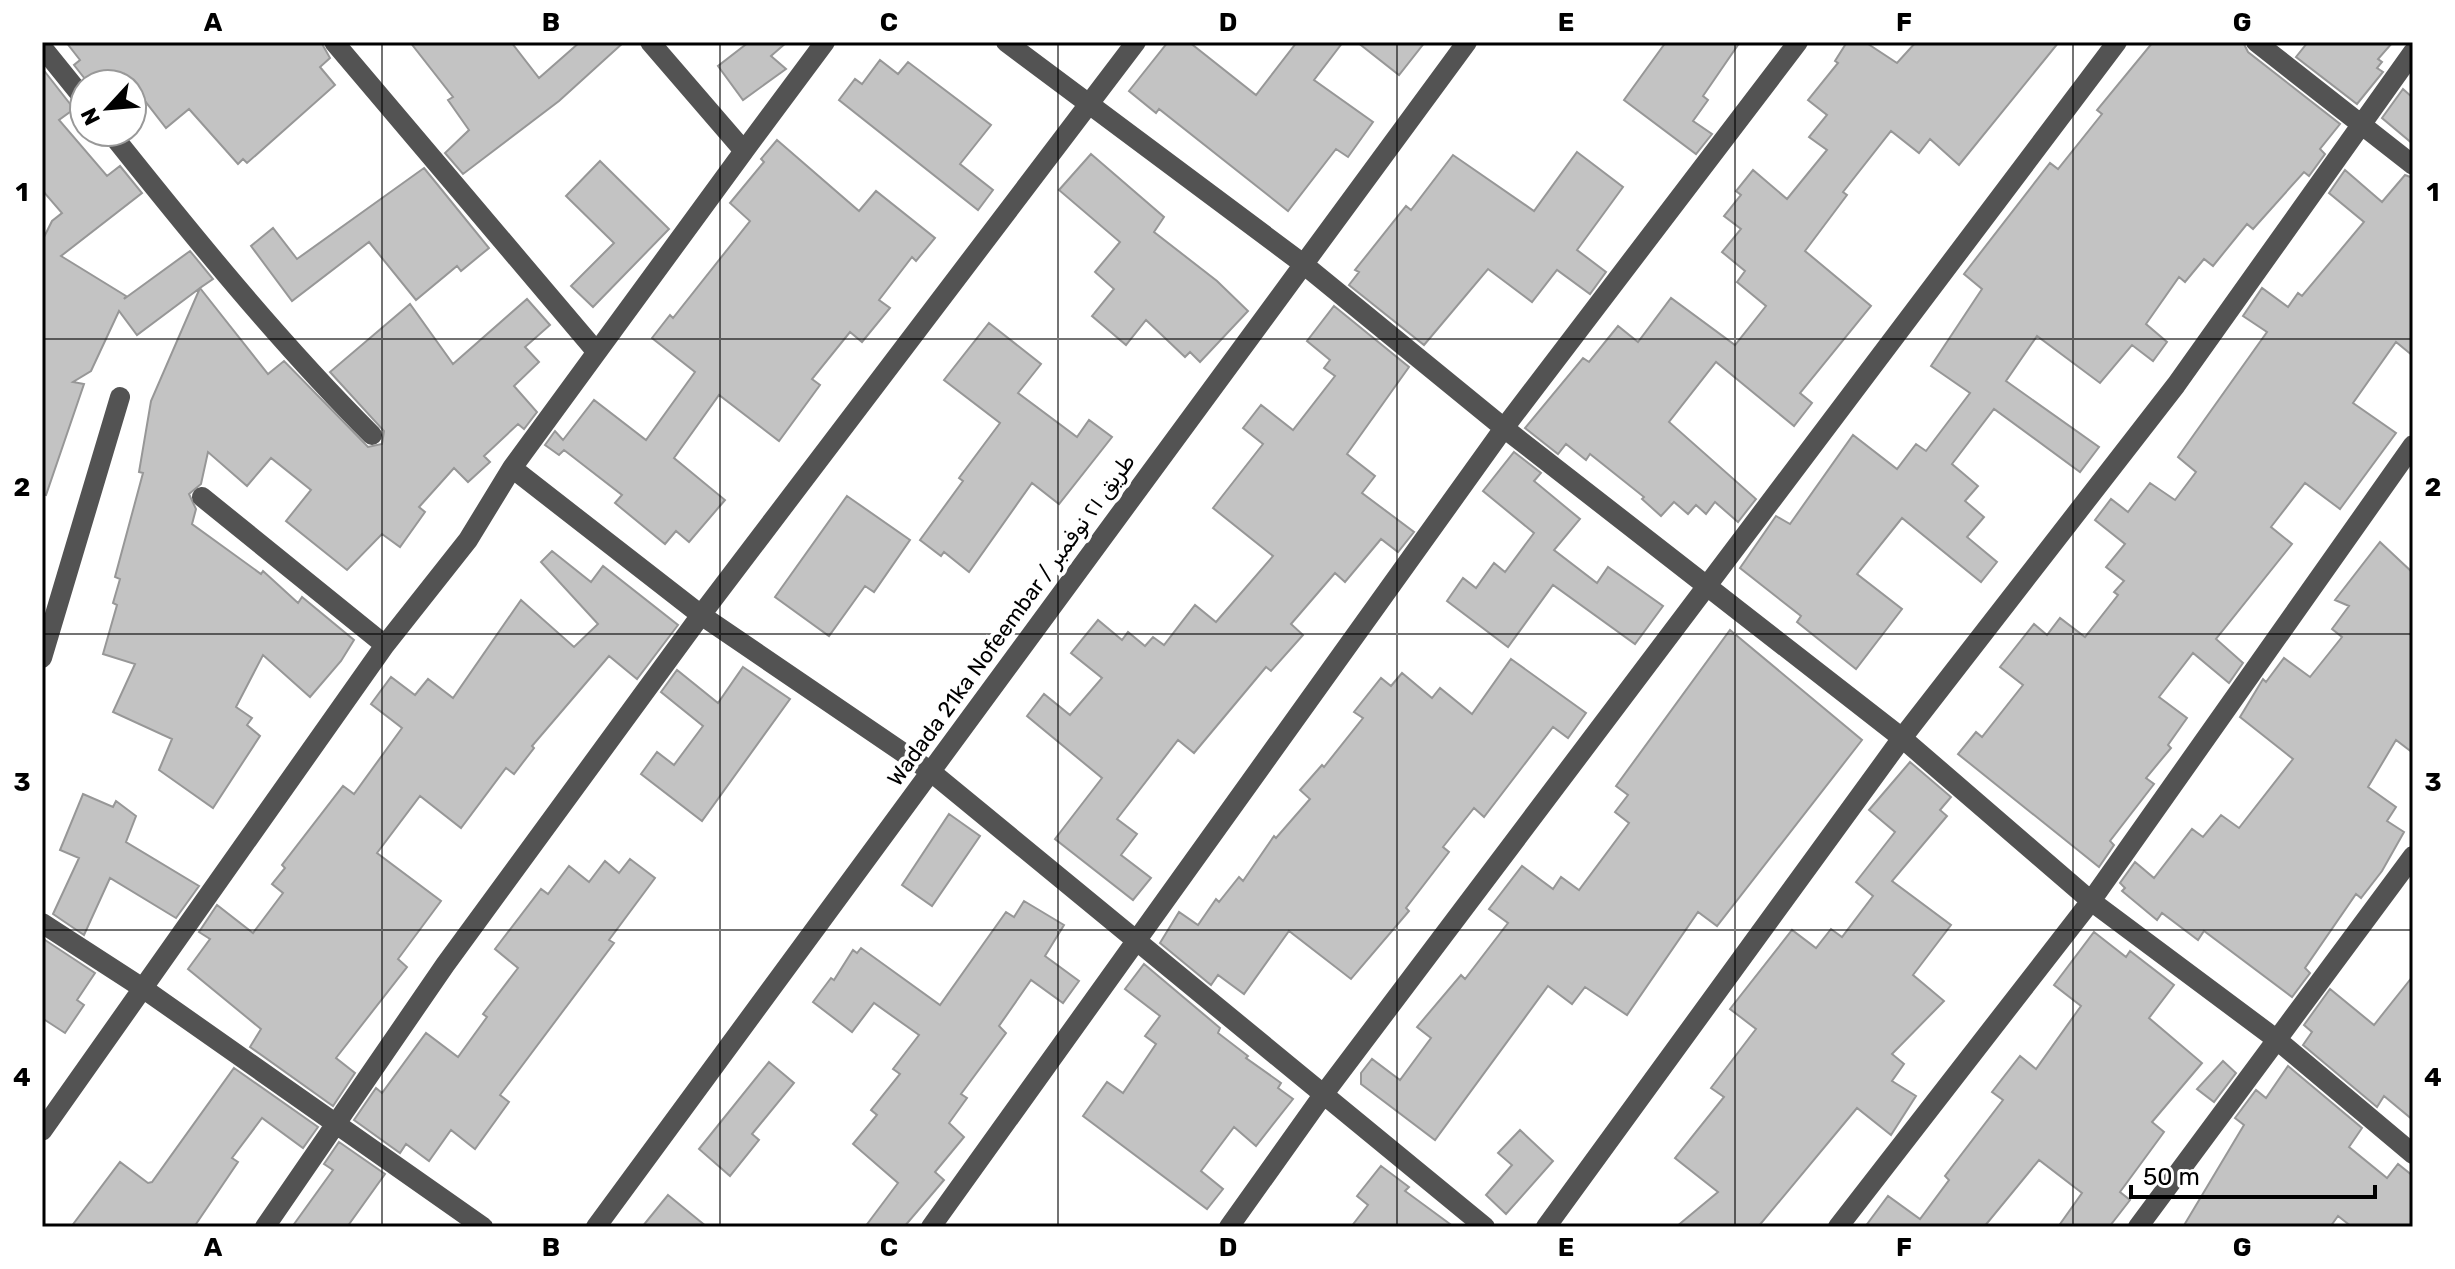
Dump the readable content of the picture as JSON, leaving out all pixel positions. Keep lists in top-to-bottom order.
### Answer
{
  "streets": {
    "street": ["Wadada 21ka Nofeembar / طريق ٢١ نوفمبر"]
  },
  "scale_bar": "50 m",
  "north": "bottom left",
  "grid": {
    "columns": [
      "A",
      "B",
      "C",
      "D",
      "E",
      "F",
      "G"
    ],
    "rows": [
      "1",
      "2",
      "3",
      "4"
    ]
  }
}
